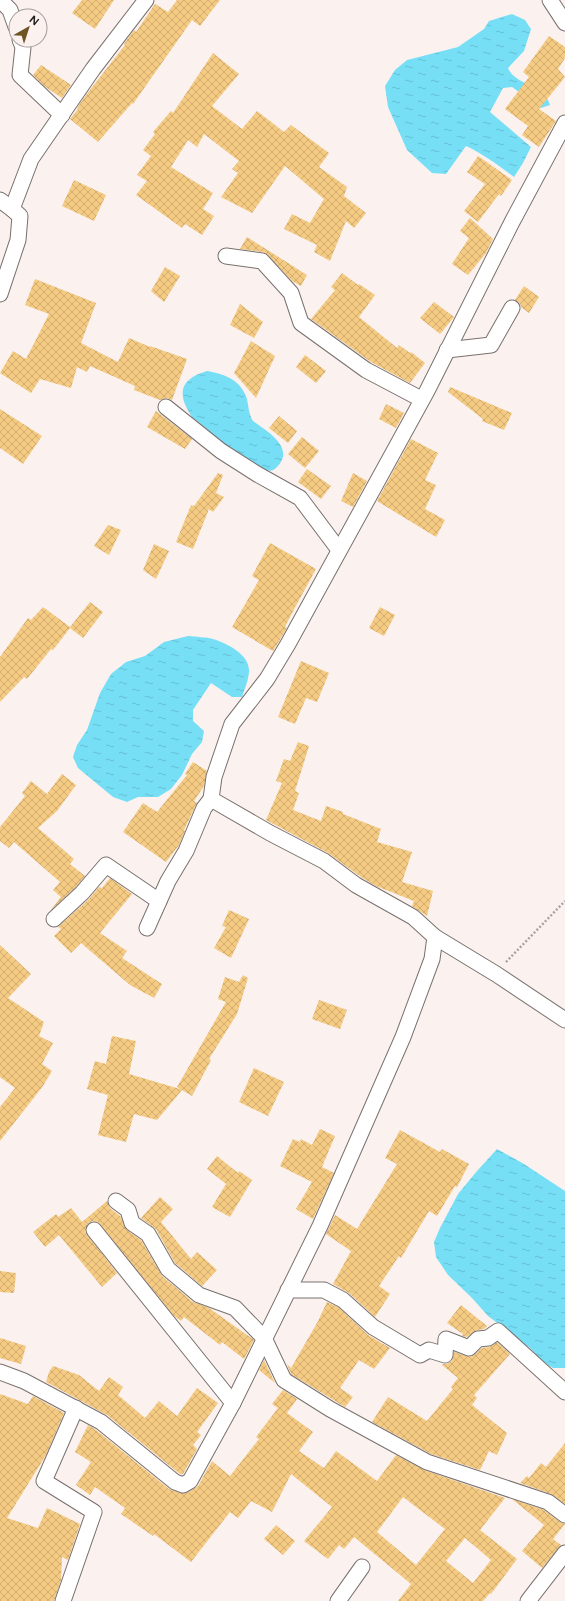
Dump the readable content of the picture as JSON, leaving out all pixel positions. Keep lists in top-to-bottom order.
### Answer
{
  "north": "top right"
}
